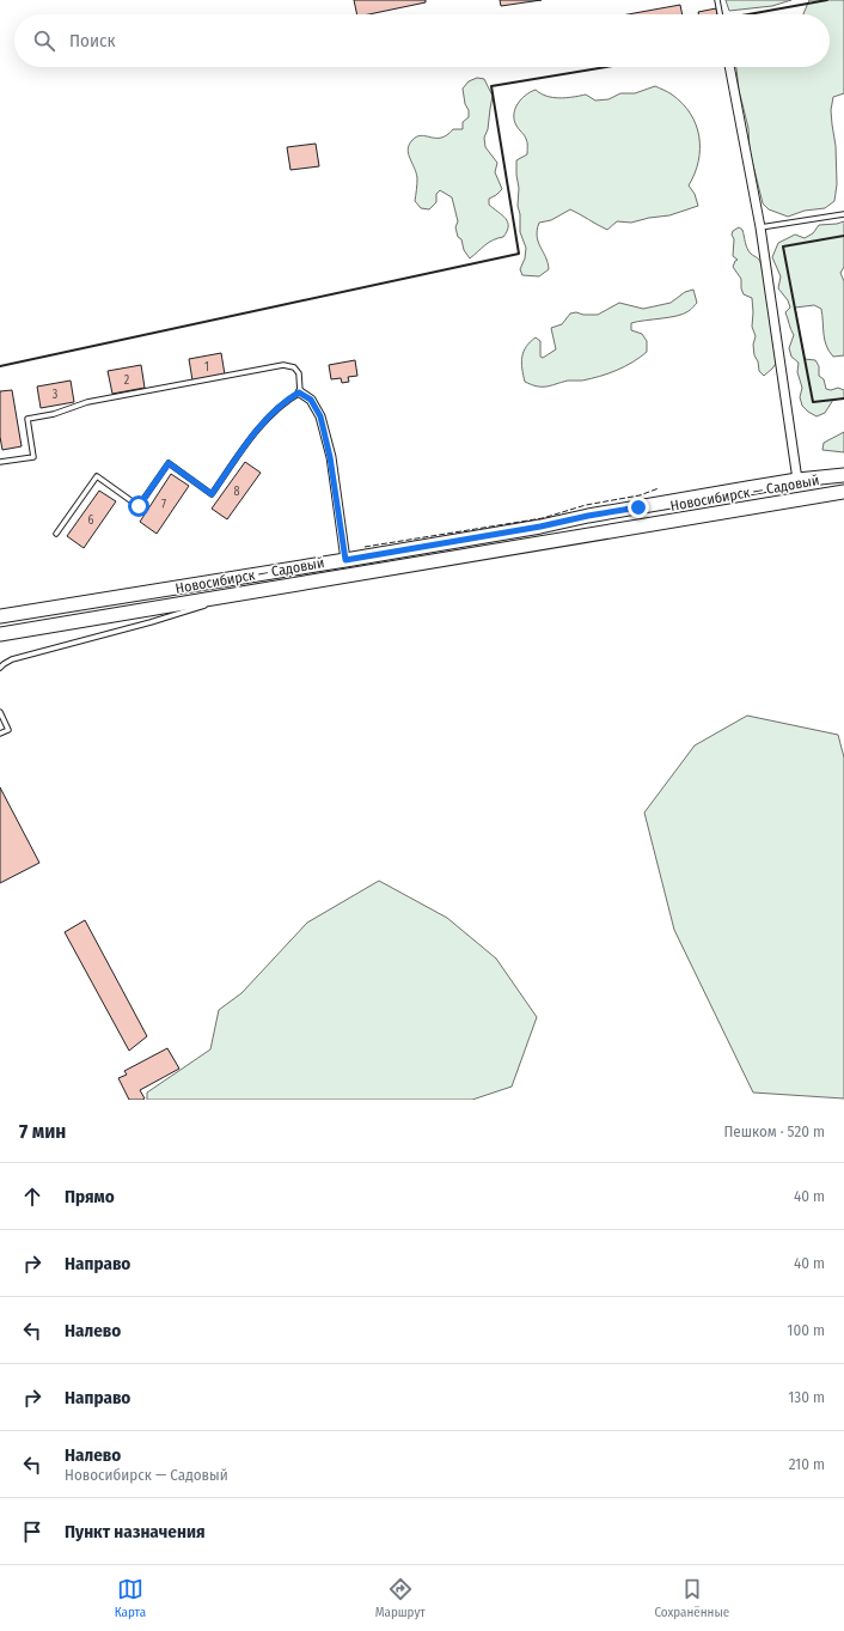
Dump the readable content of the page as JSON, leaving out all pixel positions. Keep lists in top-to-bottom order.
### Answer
{
  "streets": {
    "main road": ["Новосибирск — Садовый"]
  },
  "house_numbers": [
    "1",
    "2",
    "3",
    "8",
    "7",
    "6"
  ],
  "page": {
    "search": "Поиск",
    "heading": ["7 мин", "Пешком · 520 m"],
    "list": [
      ["Прямо", "40 m"],
      ["Направо", "40 m"],
      ["Налево", "100 m"],
      ["Направо", "130 m"],
      ["Налево", "Новосибирск — Садовый", "210 m"],
      "Пункт назначения"
    ],
    "nav": ["Карта", "Маршрут", "Сохранённые"]
  }
}
